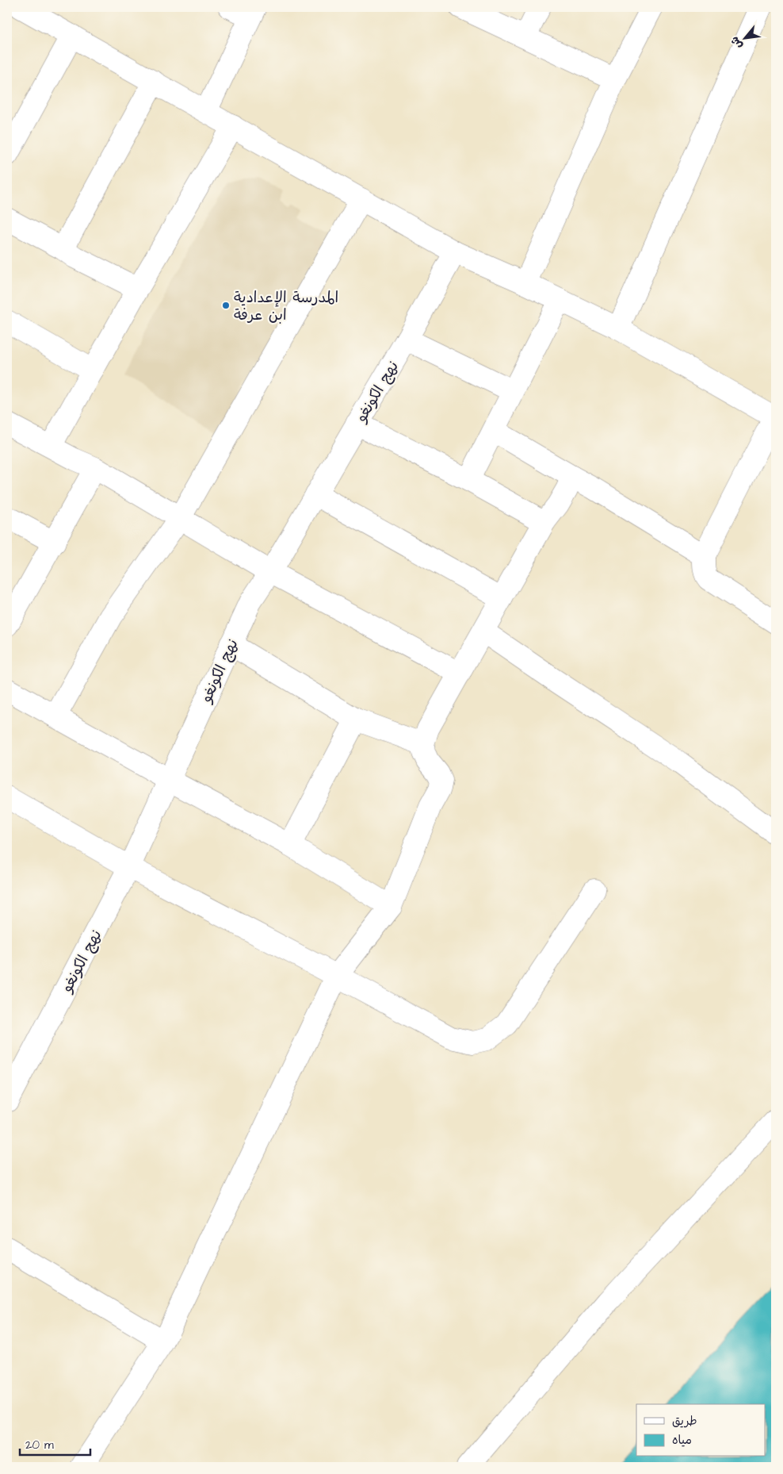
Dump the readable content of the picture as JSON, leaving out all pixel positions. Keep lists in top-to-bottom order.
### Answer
{
  "streets": {
    "street": ["نهج الكونغو"]
  },
  "places": ["المدرسة الإعدادية ابن عرفة"],
  "legend": ["طريق", "مياه"],
  "scale_bar": "20 m",
  "north": "bottom left"
}
